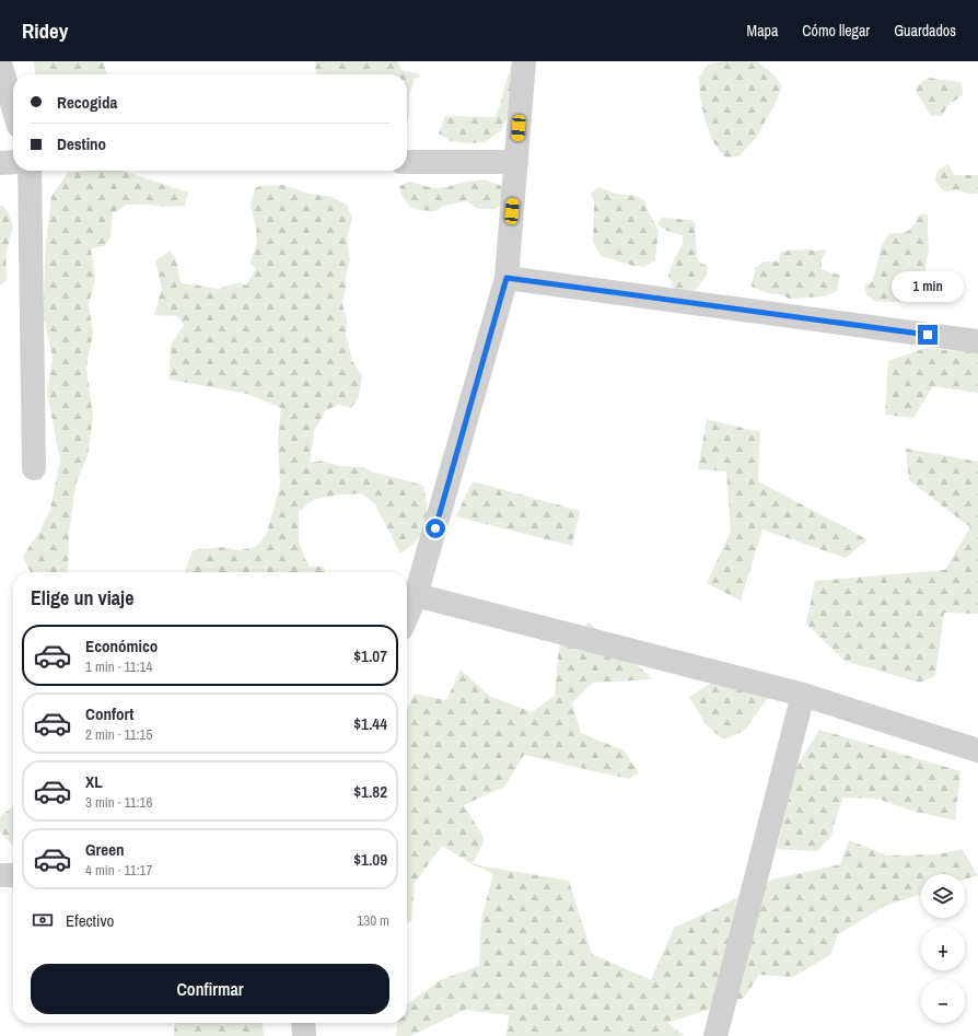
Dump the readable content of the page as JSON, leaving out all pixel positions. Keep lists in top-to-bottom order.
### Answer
{
  "page": {
    "header": "Ridey",
    "nav": ["Mapa", "Cómo llegar", "Guardados"],
    "banner": ["Recogida", "Destino"],
    "bubble": "1 min",
    "heading": "Elige un viaje",
    "list": [
      {
        "name": "Económico",
        "note": "1 min · 11:14",
        "value": "$1.07"
      },
      {
        "name": "Confort",
        "note": "2 min · 11:15",
        "value": "$1.44"
      },
      {
        "name": "XL",
        "note": "3 min · 11:16",
        "value": "$1.82"
      },
      {
        "name": "Green",
        "note": "4 min · 11:17",
        "value": "$1.09"
      }
    ],
    "map_buttons": ["+", "−"],
    "pay": ["Efectivo", "130 m"],
    "buttons": "Confirmar"
  }
}
